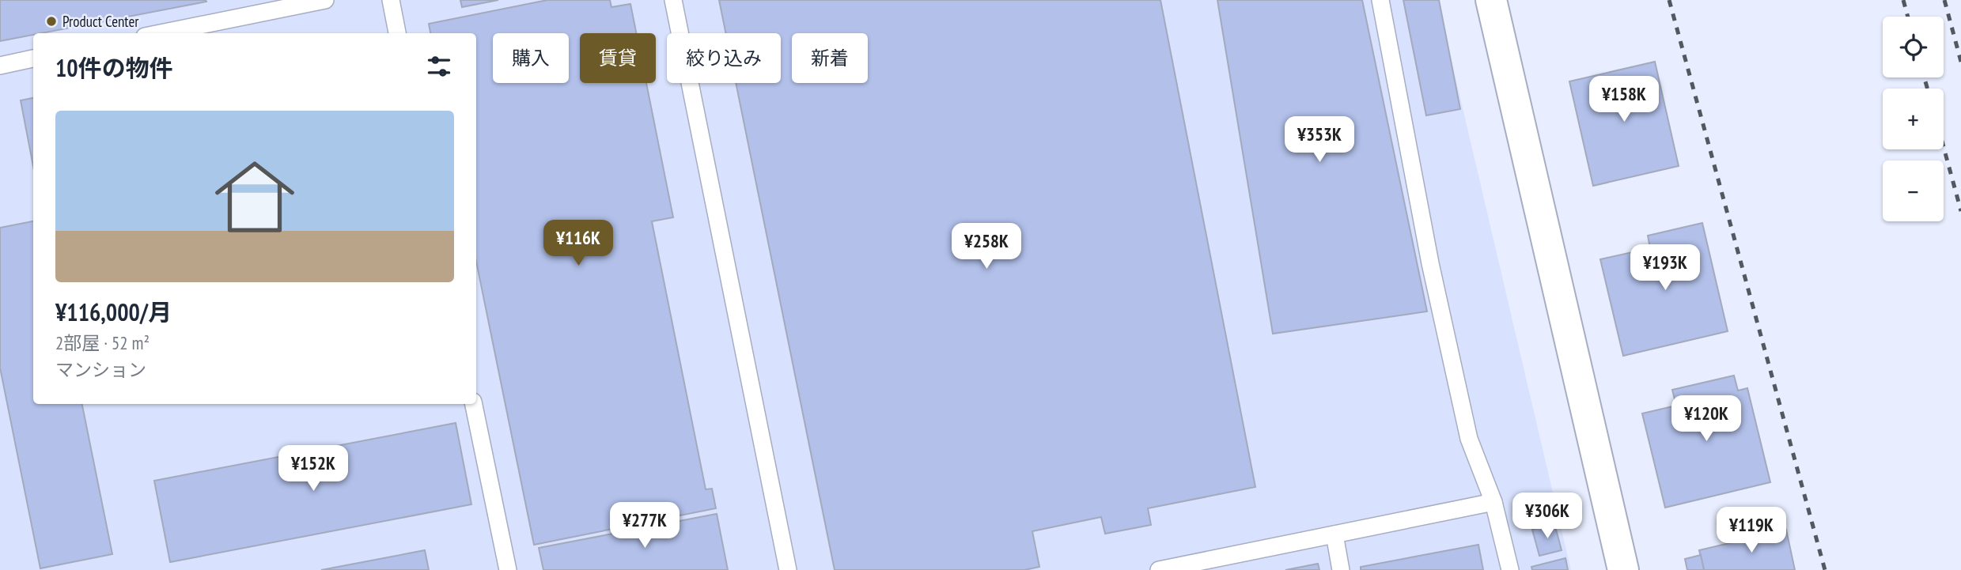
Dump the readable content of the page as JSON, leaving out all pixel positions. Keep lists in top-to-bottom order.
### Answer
{
  "places": ["Product Center"],
  "page": {
    "map_buttons": ["+", "−"],
    "chip": [
      "購入",
      "賃貸",
      "絞り込み",
      "新着"
    ],
    "heading": "10件の物件",
    "price": [
      "¥158K",
      "¥353K",
      "¥116K",
      "¥258K",
      "¥193K",
      "¥120K",
      "¥152K",
      "¥306K",
      "¥277K",
      "¥119K"
    ],
    "list": [
      {
        "name": "¥116,000/月",
        "note": "2部屋 · 52 m² · マンション"
      }
    ]
  }
}
